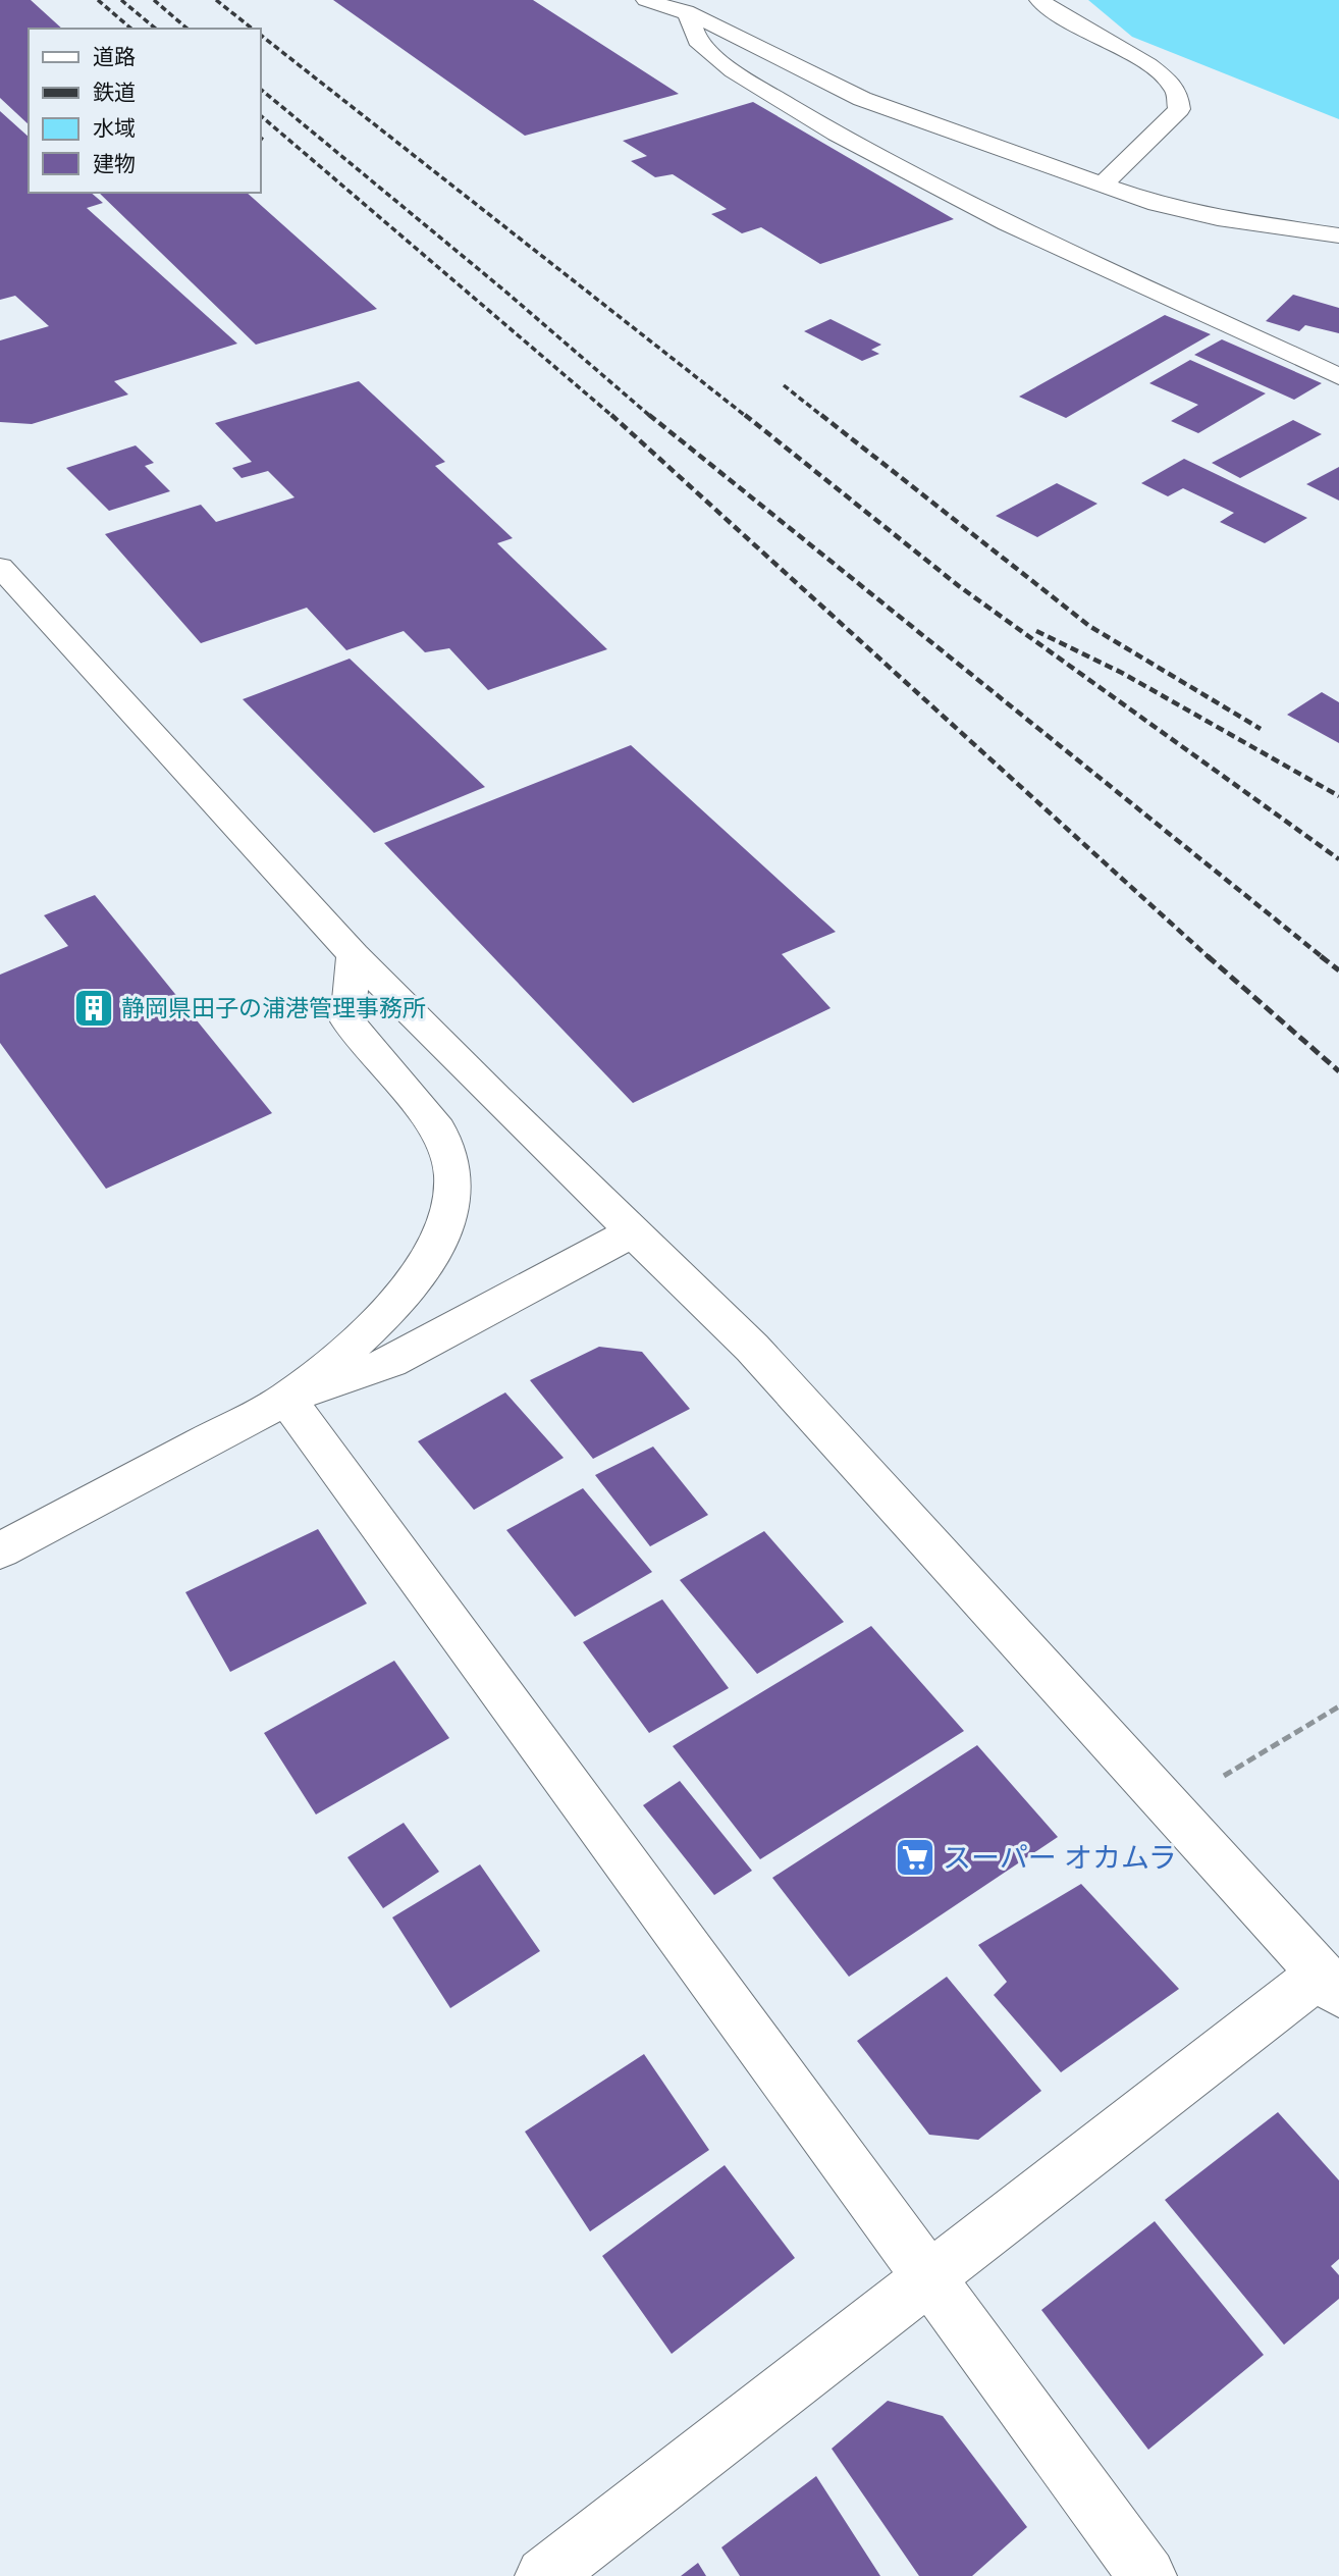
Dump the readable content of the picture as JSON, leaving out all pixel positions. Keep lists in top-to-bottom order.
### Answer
{
  "places": {
    "building": ["静岡県田子の浦港管理事務所"],
    "supermarket": ["スーパー オカムラ"]
  },
  "legend": [
    "道路",
    "鉄道",
    "水域",
    "建物"
  ]
}
